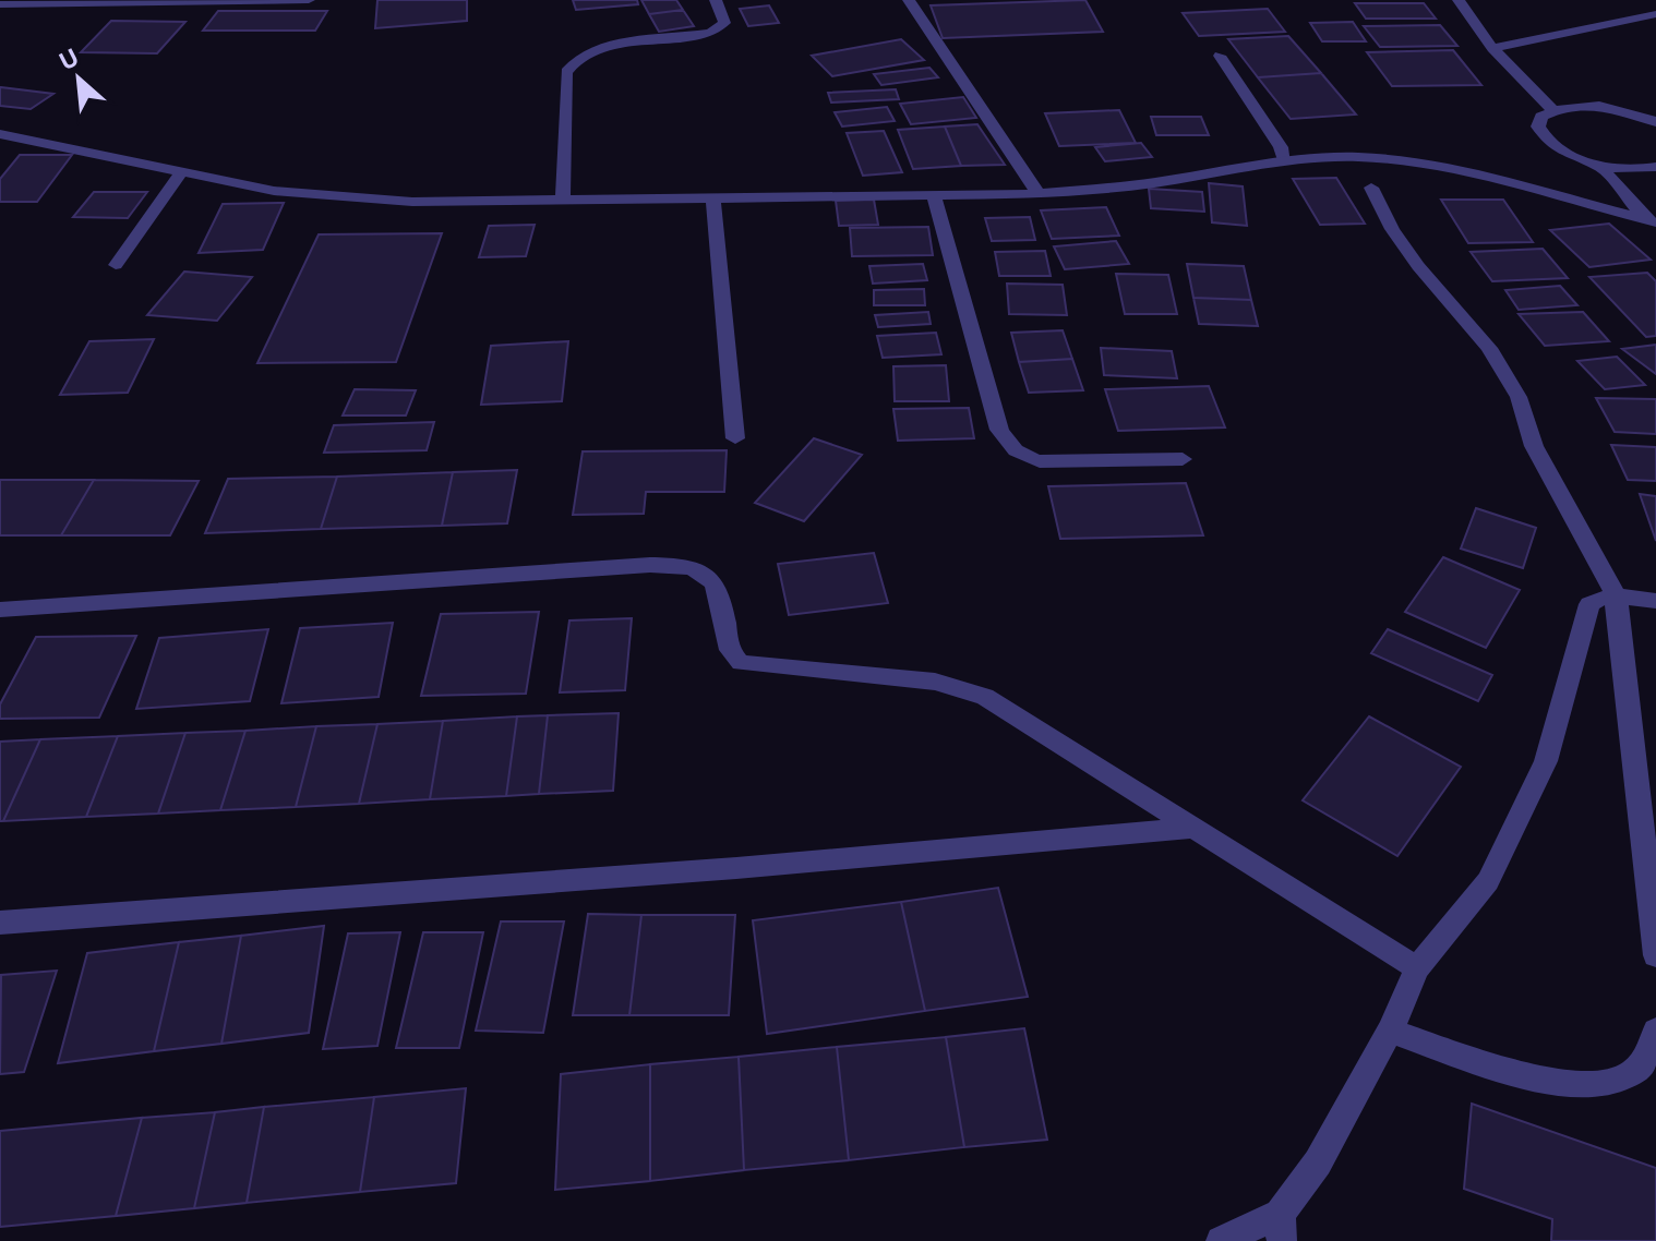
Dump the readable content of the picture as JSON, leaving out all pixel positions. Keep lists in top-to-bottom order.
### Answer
{
  "north": "top left"
}
